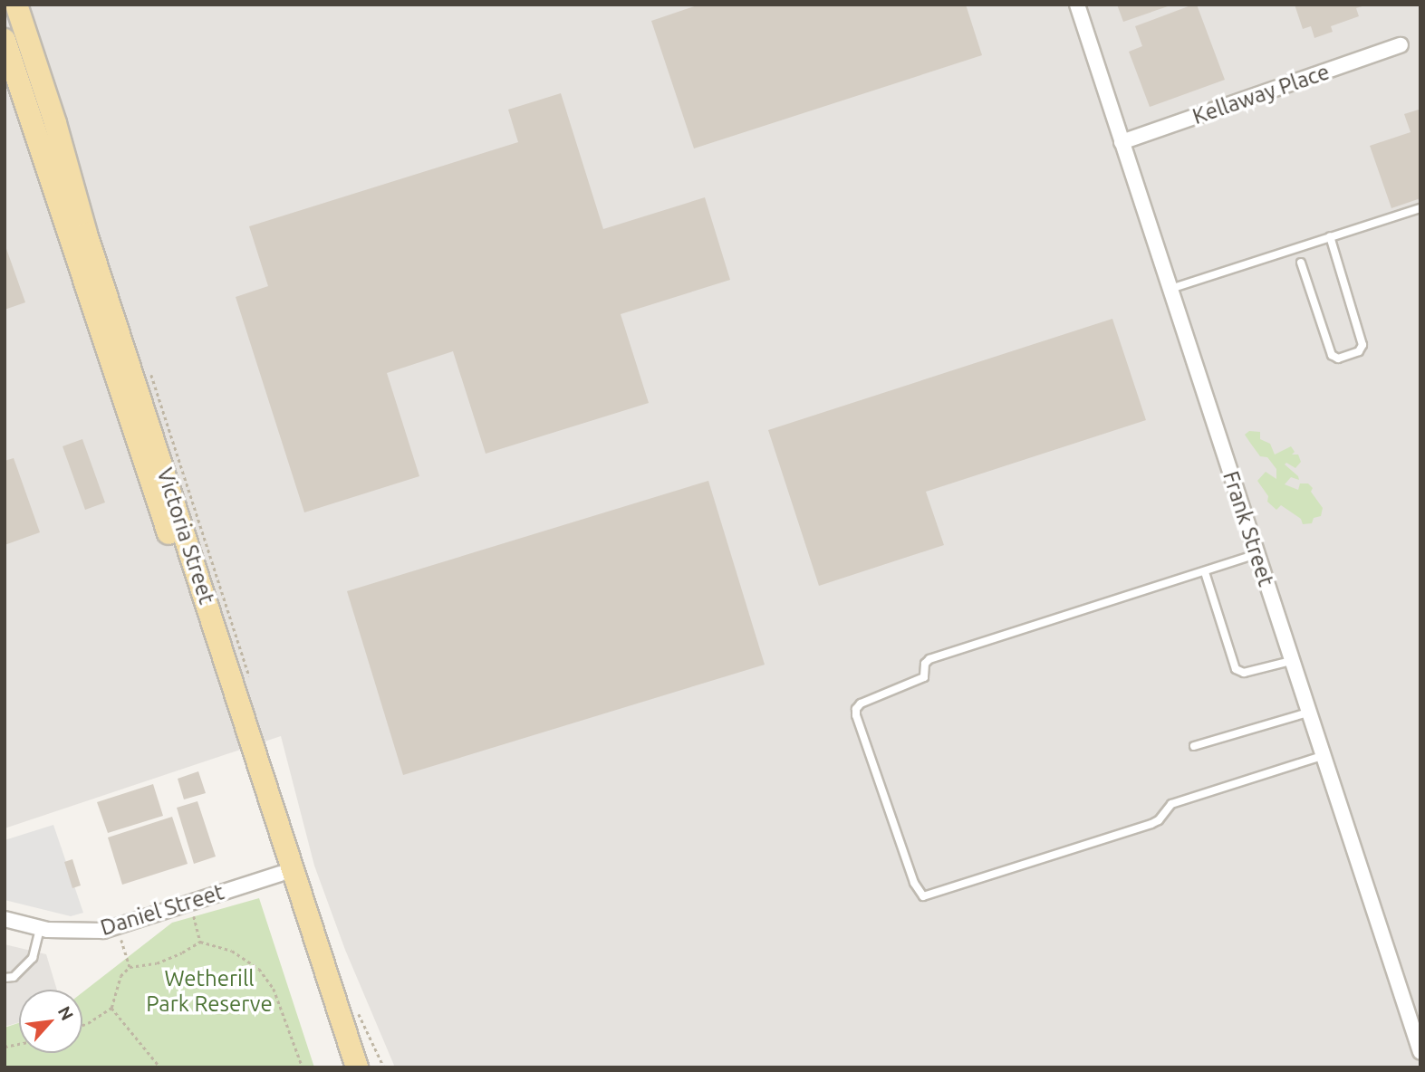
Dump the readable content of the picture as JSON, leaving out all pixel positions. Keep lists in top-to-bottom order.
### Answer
{
  "streets": {
    "main road": ["Victoria Street"],
    "street": ["Kellaway Place", "Frank Street", "Daniel Street"]
  },
  "crossings": [
    ["Kellaway Place", "Frank Street"],
    ["Victoria Street", "Daniel Street"]
  ],
  "parks": ["Wetherill Park Reserve"],
  "north": "top right"
}
